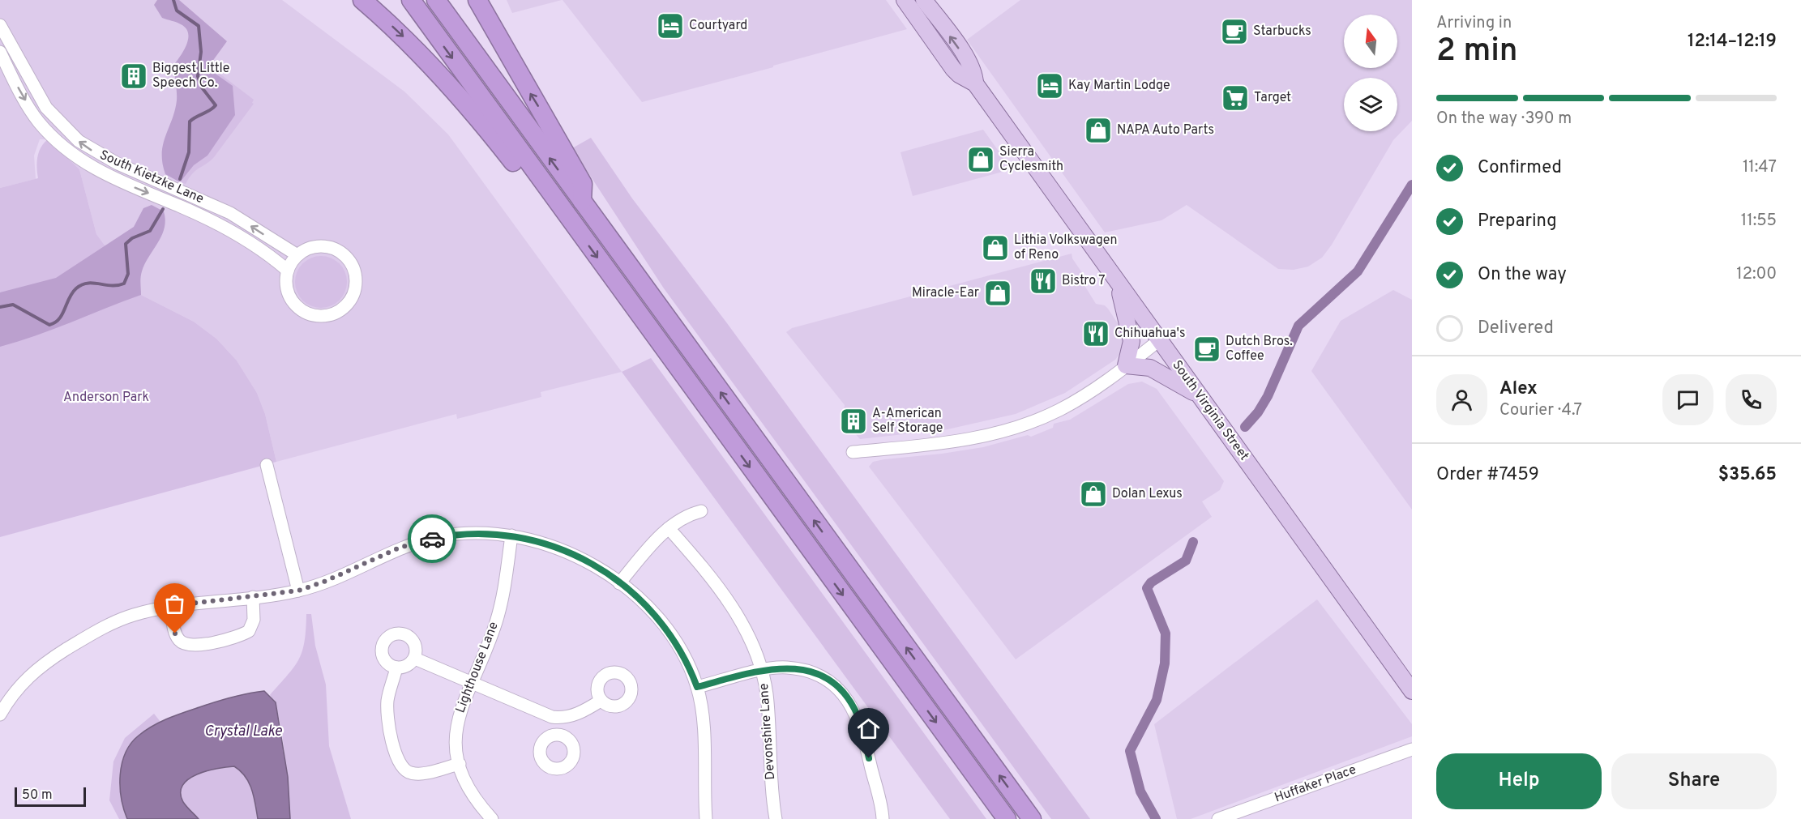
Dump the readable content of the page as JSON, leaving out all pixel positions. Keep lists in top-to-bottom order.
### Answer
{
  "streets": {
    "main road": ["South Virginia Street"],
    "street": [
      "South Kietzke Lane",
      "Lighthouse Lane",
      "Devonshire Lane",
      "Huffaker Place"
    ]
  },
  "water": ["Crystal Lake"],
  "parks": ["Anderson Park"],
  "places": {
    "hotel": ["Courtyard", "Kay Martin Lodge"],
    "cafe": ["Starbucks", "Dutch Bros. Coffee"],
    "building": ["Biggest Little Speech Co.", "A-American Self Storage"],
    "supermarket": ["Target"],
    "shop": [
      "NAPA Auto Parts",
      "Sierra Cyclesmith",
      "Lithia Volkswagen of Reno",
      "Miracle-Ear",
      "Dolan Lexus"
    ],
    "restaurant": ["Bistro 7", "Chihuahua's"]
  },
  "scale_bar": "50 m",
  "north": "top",
  "page": {
    "heading": ["2 min", "Arriving in", "12:14–12:19"],
    "panel": [
      "Alex",
      "Courier · 4.7",
      "Order #7459",
      "$35.65"
    ],
    "bar": "On the way · 390 m",
    "list": [
      ["Confirmed", "11:47"],
      ["Preparing", "11:55"],
      ["On the way", "12:00"],
      "Delivered"
    ],
    "buttons": ["Help", "Share"],
    "scale": "50 m"
  }
}
